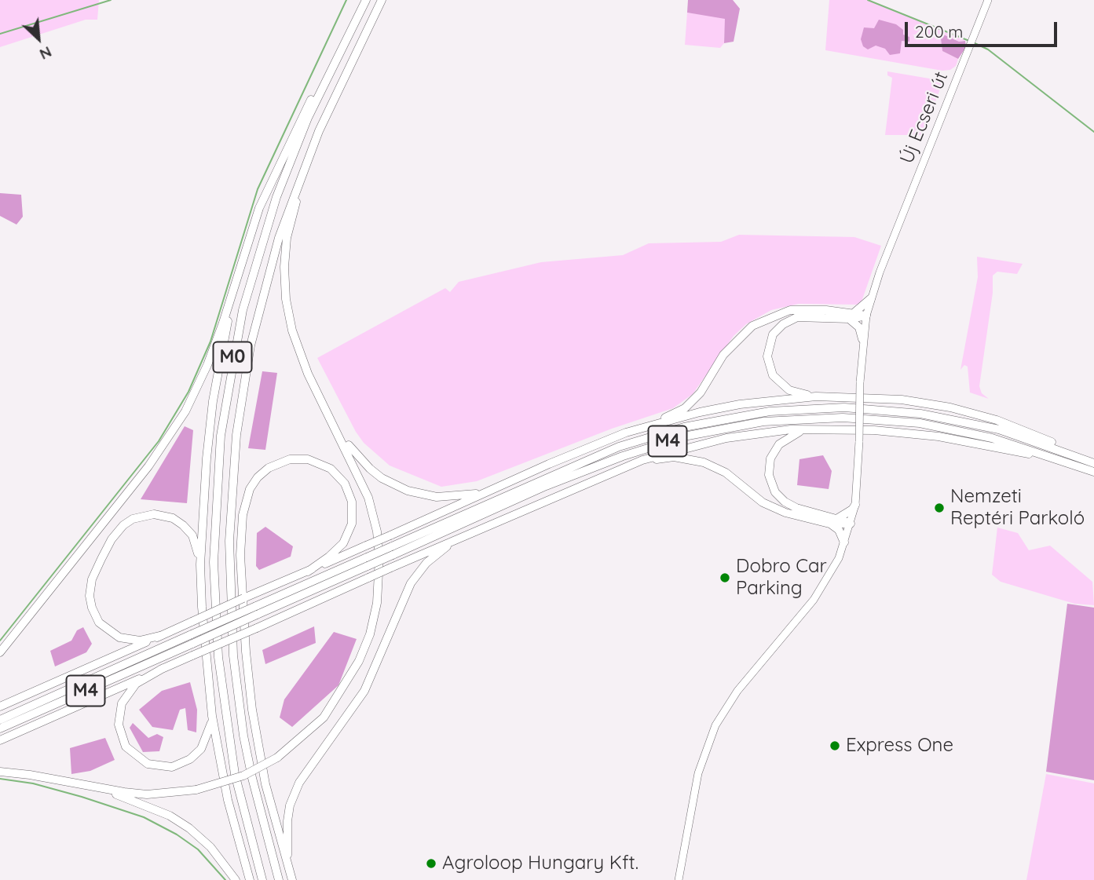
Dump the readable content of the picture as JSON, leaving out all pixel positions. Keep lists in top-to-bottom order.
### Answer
{
  "streets": {
    "highway": ["M0", "M4"],
    "main road": ["Új Ecseri út"]
  },
  "places": [
    "Nemzeti Reptéri Parkoló",
    "Dobro Car Parking",
    "Express One",
    "Agroloop Hungary Kft."
  ],
  "scale_bar": "200 m",
  "north": "bottom right"
}
